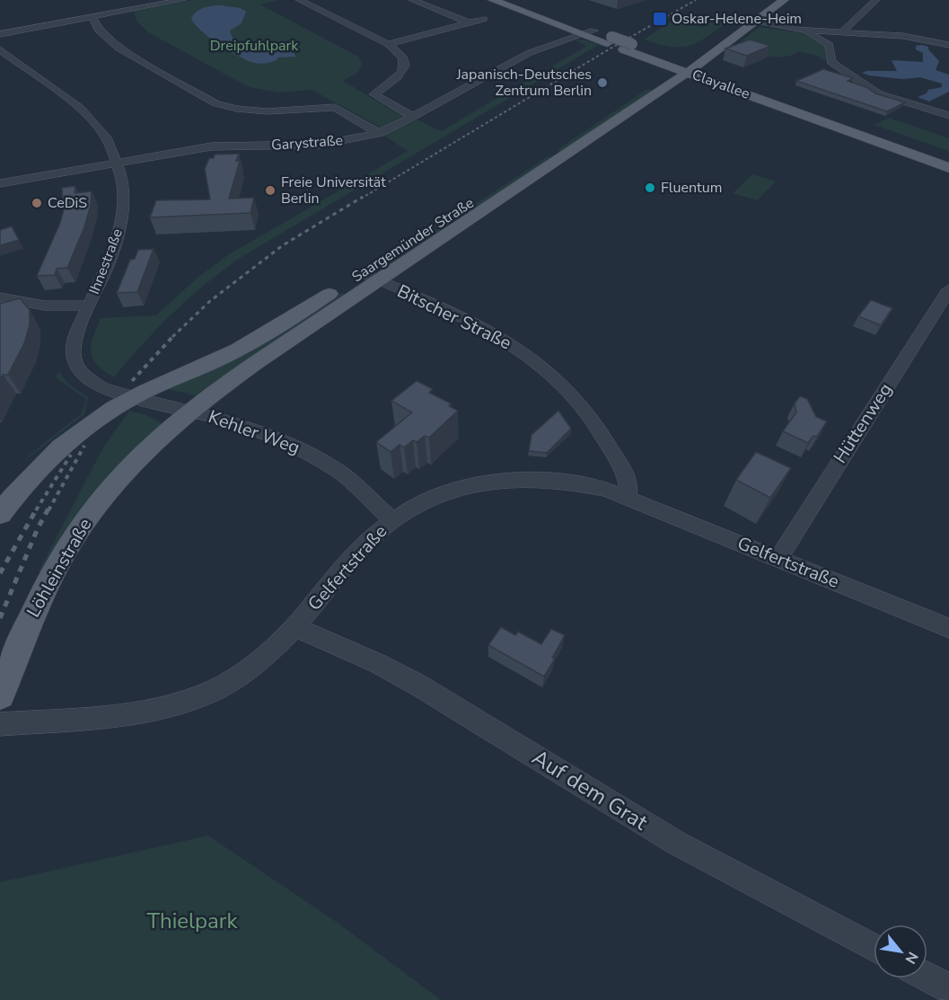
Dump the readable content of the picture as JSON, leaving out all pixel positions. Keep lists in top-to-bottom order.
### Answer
{
  "streets": {
    "main road": ["Clayallee", "Saargemünder Straße", "Löhleinstraße"],
    "street": [
      "Garystraße",
      "Ihnestraße",
      "Bitscher Straße",
      "Hüttenweg",
      "Kehler Weg",
      "Gelfertstraße",
      "Auf dem Grat"
    ]
  },
  "crossings": [
    ["Clayallee", "Garystraße"],
    ["Clayallee", "Saargemünder Straße"],
    ["Garystraße", "Ihnestraße"],
    ["Saargemünder Straße", "Ihnestraße"],
    ["Saargemünder Straße", "Bitscher Straße"],
    ["Saargemünder Straße", "Kehler Weg"],
    ["Saargemünder Straße", "Löhleinstraße"],
    ["Ihnestraße", "Kehler Weg"],
    ["Ihnestraße", "Löhleinstraße"],
    ["Bitscher Straße", "Gelfertstraße"],
    ["Hüttenweg", "Gelfertstraße"],
    ["Kehler Weg", "Gelfertstraße"],
    ["Kehler Weg", "Löhleinstraße"],
    ["Gelfertstraße", "Auf dem Grat"]
  ],
  "parks": ["Dreipfuhlpark", "Thielpark"],
  "places": {
    "transit": ["Oskar-Helene-Heim"],
    "other": [
      "Japanisch-Deutsches Zentrum Berlin",
      "Fluentum",
      "Freie Universität Berlin",
      "CeDiS"
    ]
  },
  "north": "bottom right"
}
